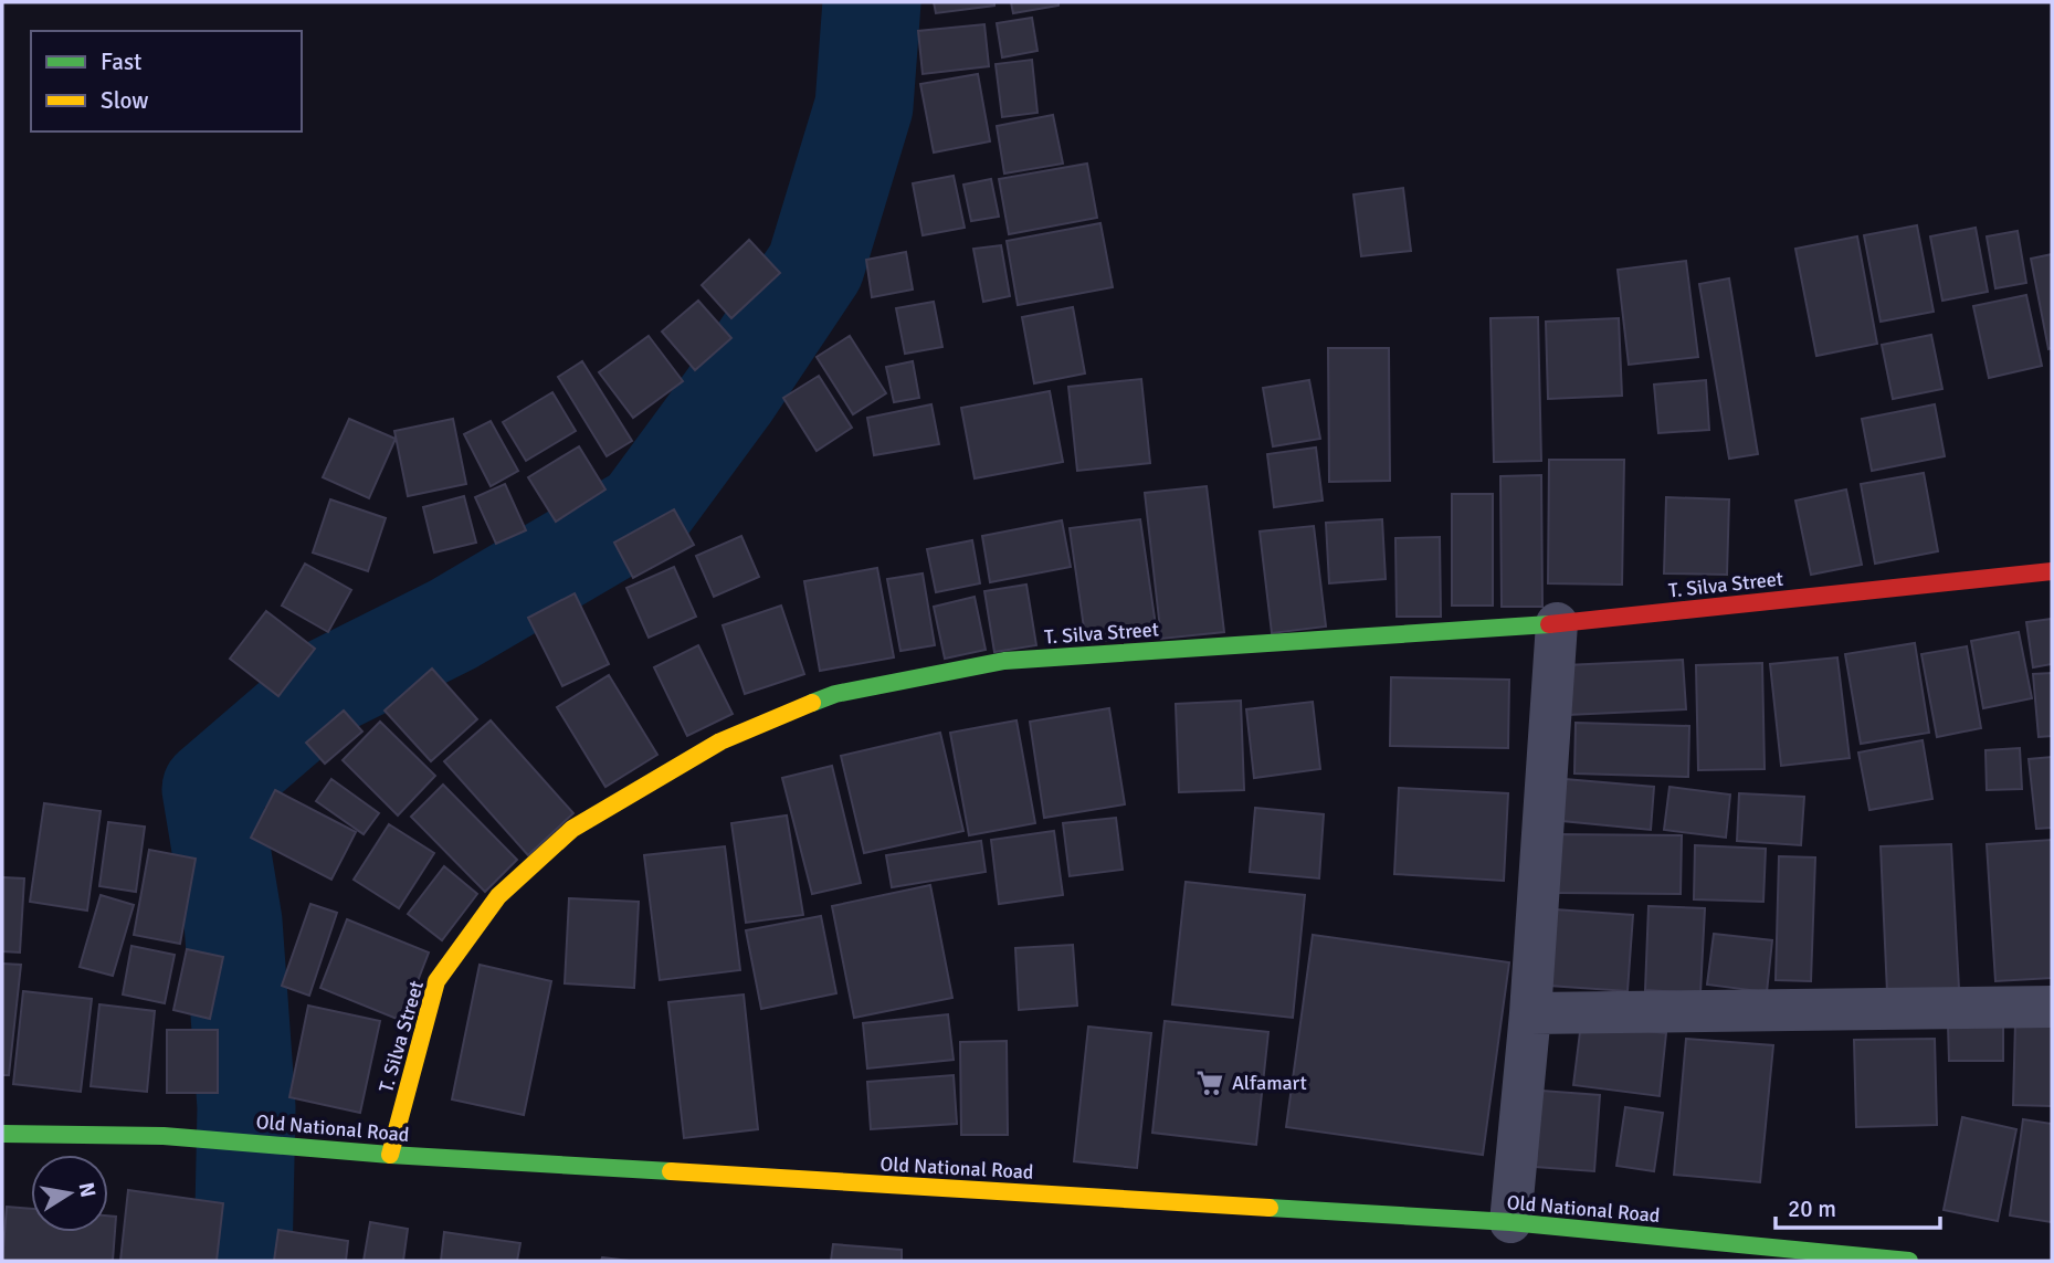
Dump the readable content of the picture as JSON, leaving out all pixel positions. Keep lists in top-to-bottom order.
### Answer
{
  "streets": {
    "main road": ["T. Silva Street", "Old National Road"]
  },
  "crossings": [
    ["T. Silva Street", "Old National Road"]
  ],
  "places": {
    "supermarket": ["Alfamart"]
  },
  "legend": ["Fast", "Slow"],
  "scale_bar": "20 m",
  "north": "right"
}
